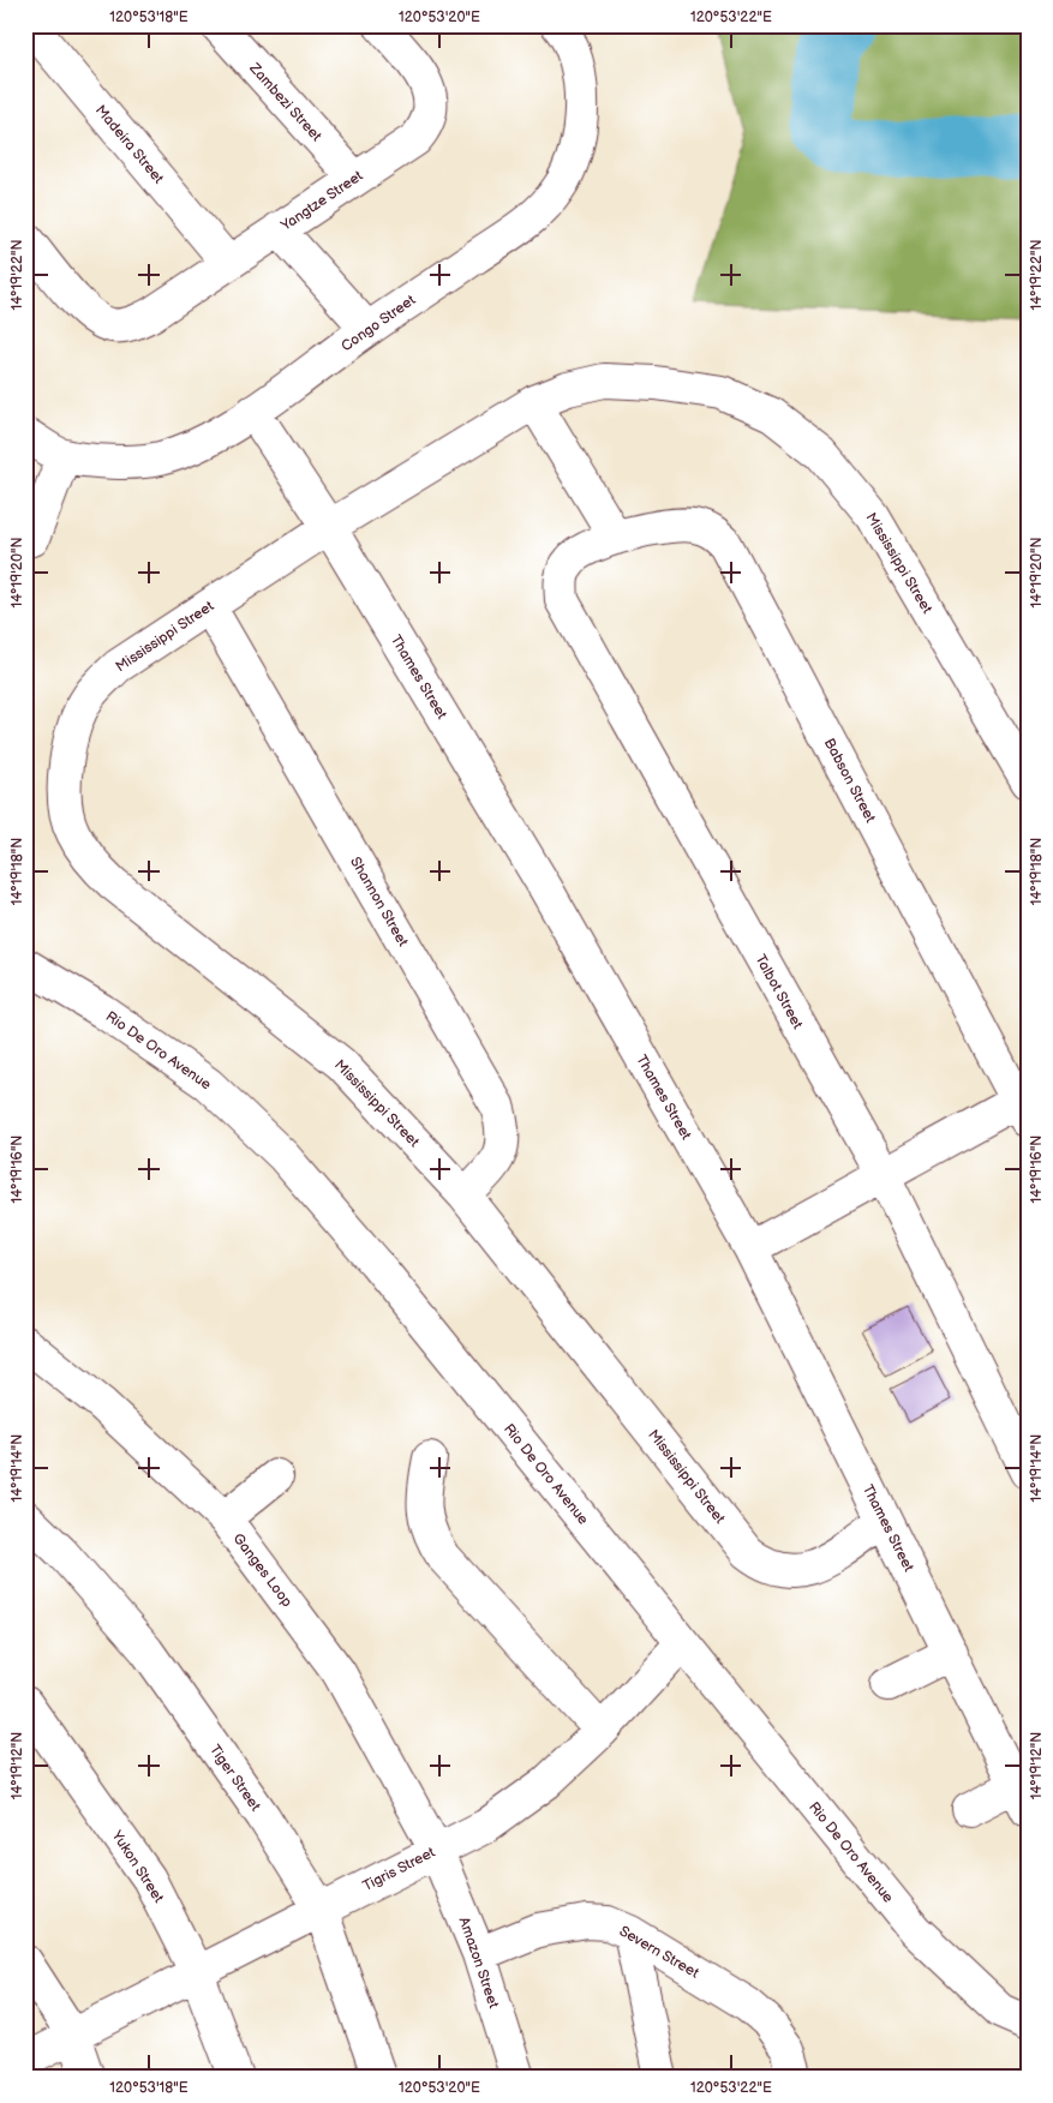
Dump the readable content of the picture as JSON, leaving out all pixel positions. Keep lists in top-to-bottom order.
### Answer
{
  "streets": {
    "street": [
      "Zambezi Street",
      "Madeira Street",
      "Yangtze Street",
      "Congo Street",
      "Mississippi Street",
      "Thames Street",
      "Babson Street",
      "Shannon Street",
      "Talbot Street",
      "Rio De Oro Avenue",
      "Ganges Loop",
      "Tiger Street",
      "Yukon Street",
      "Tigris Street",
      "Severn Street",
      "Amazon Street"
    ]
  },
  "crossings": [
    ["Zambezi Street", "Yangtze Street"],
    ["Madeira Street", "Yangtze Street"],
    ["Congo Street", "Thames Street"],
    ["Mississippi Street", "Thames Street"],
    ["Mississippi Street", "Shannon Street"],
    ["Babson Street", "Talbot Street"],
    ["Rio De Oro Avenue", "Tigris Street"],
    ["Ganges Loop", "Tigris Street"],
    ["Ganges Loop", "Amazon Street"],
    ["Tiger Street", "Tigris Street"],
    ["Yukon Street", "Tigris Street"],
    ["Tigris Street", "Amazon Street"],
    ["Severn Street", "Amazon Street"]
  ],
  "coordinates": [
    "120°53'18\"E",
    "120°53'20\"E",
    "120°53'22\"E",
    "14°19'22\"N",
    "14°19'20\"N",
    "14°19'18\"N",
    "14°19'16\"N",
    "14°19'14\"N",
    "14°19'12\"N"
  ]
}
